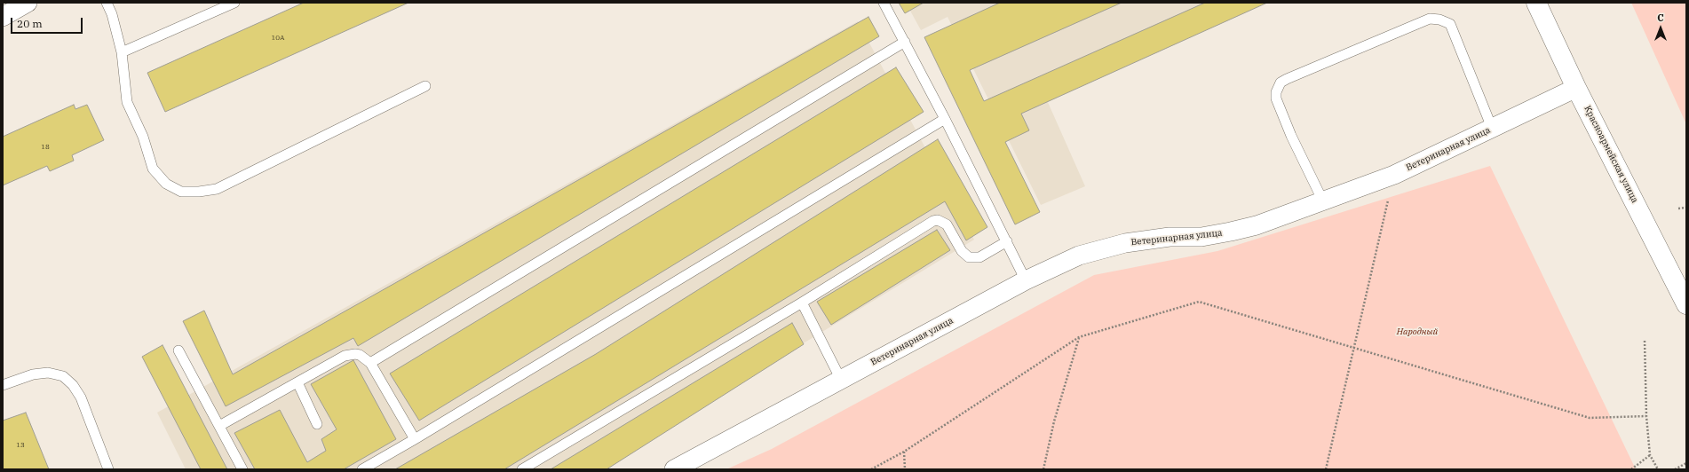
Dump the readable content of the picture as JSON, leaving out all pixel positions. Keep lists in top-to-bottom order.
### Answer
{
  "streets": {
    "street": ["Ветеринарная улица", "Красноармейская улица"]
  },
  "crossings": [
    ["Ветеринарная улица", "Красноармейская улица"]
  ],
  "parks": ["Народный"],
  "house_numbers": ["10А", "18", "13"],
  "scale_bar": "20 m",
  "north": "top"
}
